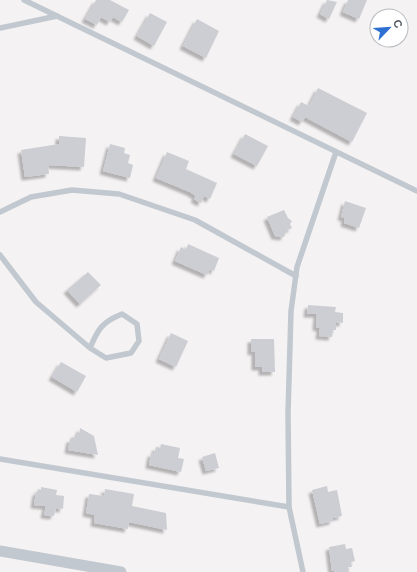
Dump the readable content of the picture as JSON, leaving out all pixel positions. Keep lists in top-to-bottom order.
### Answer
{
  "north": "top right"
}
